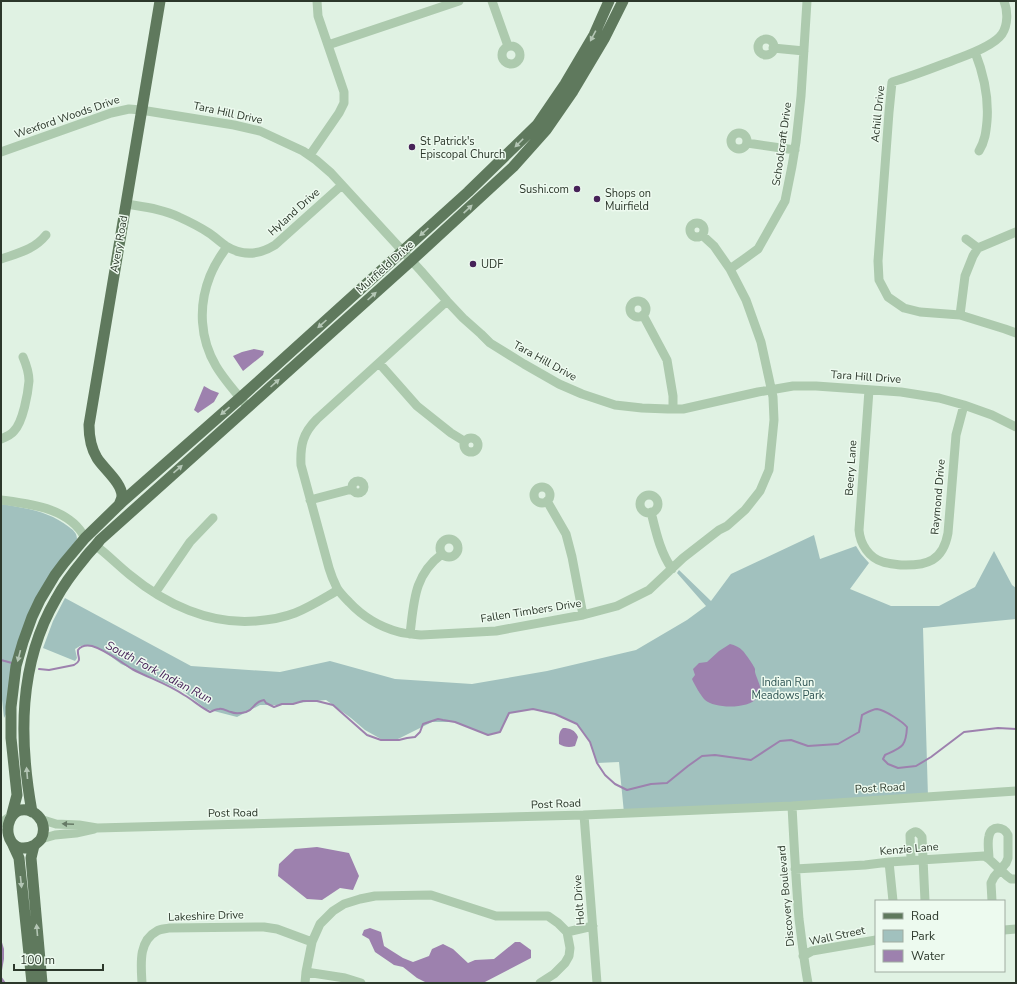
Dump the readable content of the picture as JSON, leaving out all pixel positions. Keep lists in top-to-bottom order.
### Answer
{
  "streets": {
    "main road": ["Avery Road", "Muirfield Drive"],
    "street": [
      "Tara Hill Drive",
      "Achill Drive",
      "Wexford Woods Drive",
      "Schoolcraft Drive",
      "Hyland Drive",
      "Beery Lane",
      "Raymond Drive",
      "Fallen Timbers Drive",
      "Post Road",
      "Kenzie Lane",
      "Discovery Boulevard",
      "Holt Drive",
      "Lakeshire Drive",
      "Wall Street"
    ]
  },
  "crossings": [
    ["Tara Hill Drive", "Wexford Woods Drive"],
    ["Tara Hill Drive", "Hyland Drive"],
    ["Tara Hill Drive", "Avery Road"],
    ["Tara Hill Drive", "Muirfield Drive"],
    ["Tara Hill Drive", "Beery Lane"],
    ["Tara Hill Drive", "Raymond Drive"],
    ["Tara Hill Drive", "Fallen Timbers Drive"],
    ["Wexford Woods Drive", "Avery Road"],
    ["Schoolcraft Drive", "Fallen Timbers Drive"],
    ["Hyland Drive", "Avery Road"],
    ["Avery Road", "Muirfield Drive"],
    ["Muirfield Drive", "Post Road"],
    ["Beery Lane", "Raymond Drive"],
    ["Post Road", "Discovery Boulevard"],
    ["Post Road", "Holt Drive"],
    ["Kenzie Lane", "Discovery Boulevard"],
    ["Discovery Boulevard", "Wall Street"]
  ],
  "water": ["South Fork Indian Run"],
  "parks": ["Indian Run Meadows Park"],
  "places": [
    "St Patrick's Episcopal Church",
    "Sushi.com",
    "Shops on Muirfield",
    "UDF"
  ],
  "legend": ["Road", "Park", "Water"],
  "scale_bar": "100 m"
}
